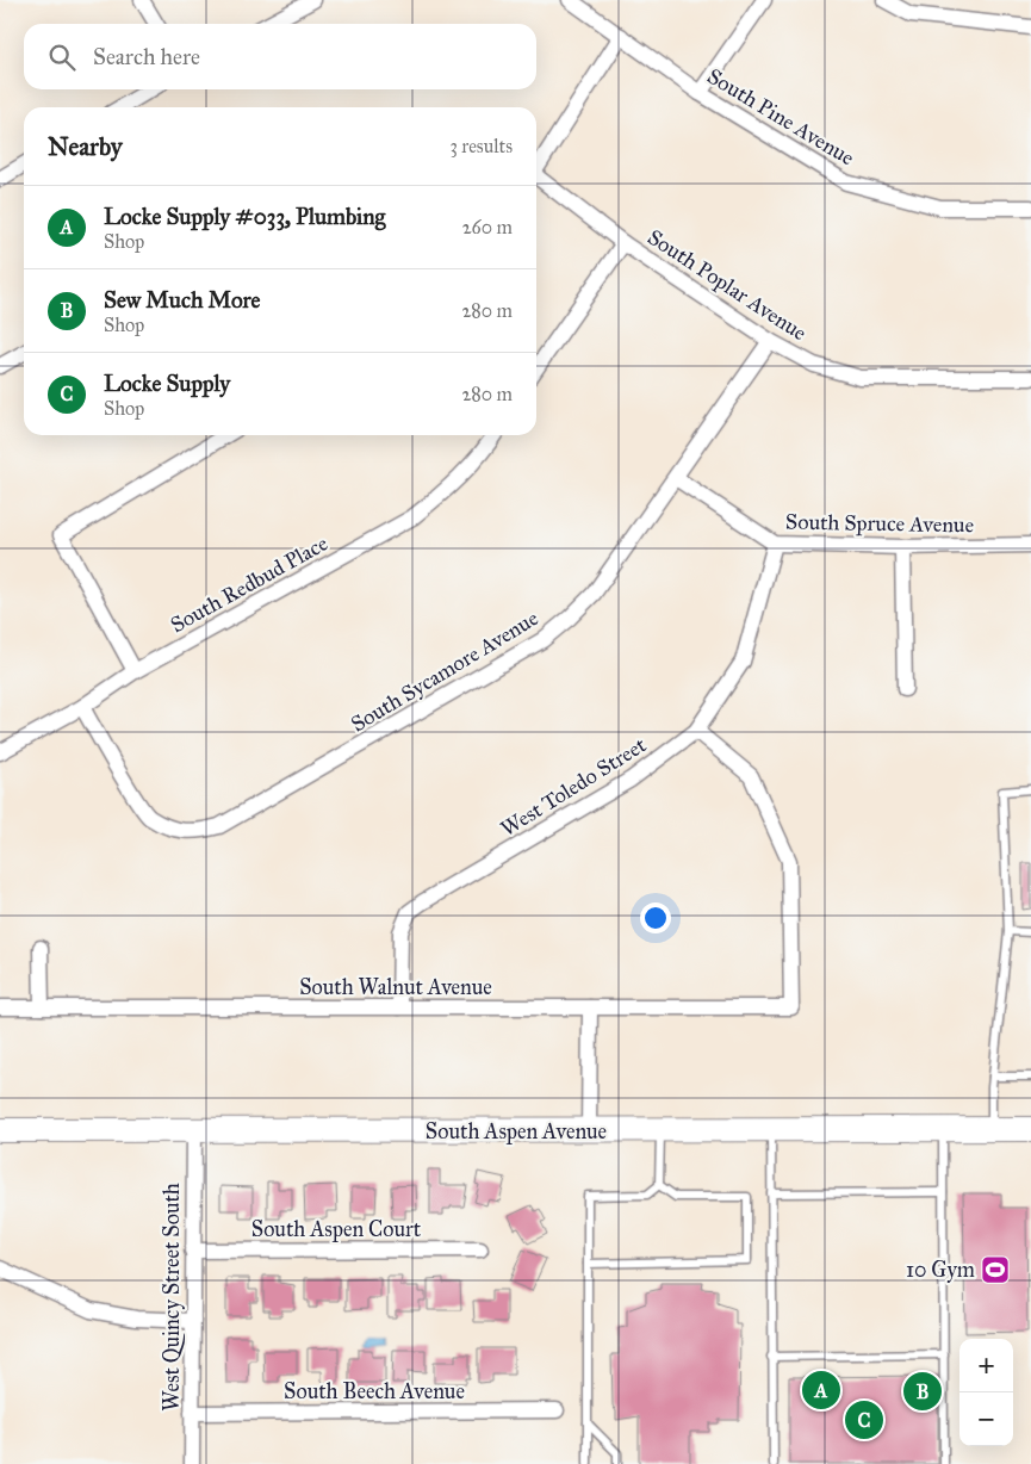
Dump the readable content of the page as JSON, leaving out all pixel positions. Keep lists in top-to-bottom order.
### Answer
{
  "streets": {
    "main road": ["South Aspen Avenue"],
    "street": [
      "South Pine Avenue",
      "South Poplar Avenue",
      "South Spruce Avenue",
      "South Redbud Place",
      "South Sycamore Avenue",
      "West Toledo Street",
      "South Walnut Avenue",
      "South Aspen Court",
      "West Quincy Street South",
      "South Beech Avenue"
    ]
  },
  "crossings": [
    ["South Poplar Avenue", "South Sycamore Avenue"],
    ["South Spruce Avenue", "South Sycamore Avenue"],
    ["South Spruce Avenue", "West Toledo Street"],
    ["South Redbud Place", "South Sycamore Avenue"],
    ["West Toledo Street", "South Walnut Avenue"],
    ["South Aspen Avenue", "West Quincy Street South"],
    ["South Aspen Court", "West Quincy Street South"],
    ["West Quincy Street South", "South Beech Avenue"]
  ],
  "places": {
    "sports": ["10 Gym"]
  },
  "page": {
    "search": "Search here",
    "heading": ["Nearby", "3 results"],
    "list": [
      {
        "mark": "A",
        "name": "Locke Supply #033, Plumbing",
        "note": "Shop",
        "value": "260 m"
      },
      {
        "mark": "B",
        "name": "Sew Much More",
        "note": "Shop",
        "value": "280 m"
      },
      {
        "mark": "C",
        "name": "Locke Supply",
        "note": "Shop",
        "value": "280 m"
      }
    ],
    "map_buttons": ["+", "−"],
    "pins": ["A", "B", "C"]
  }
}
